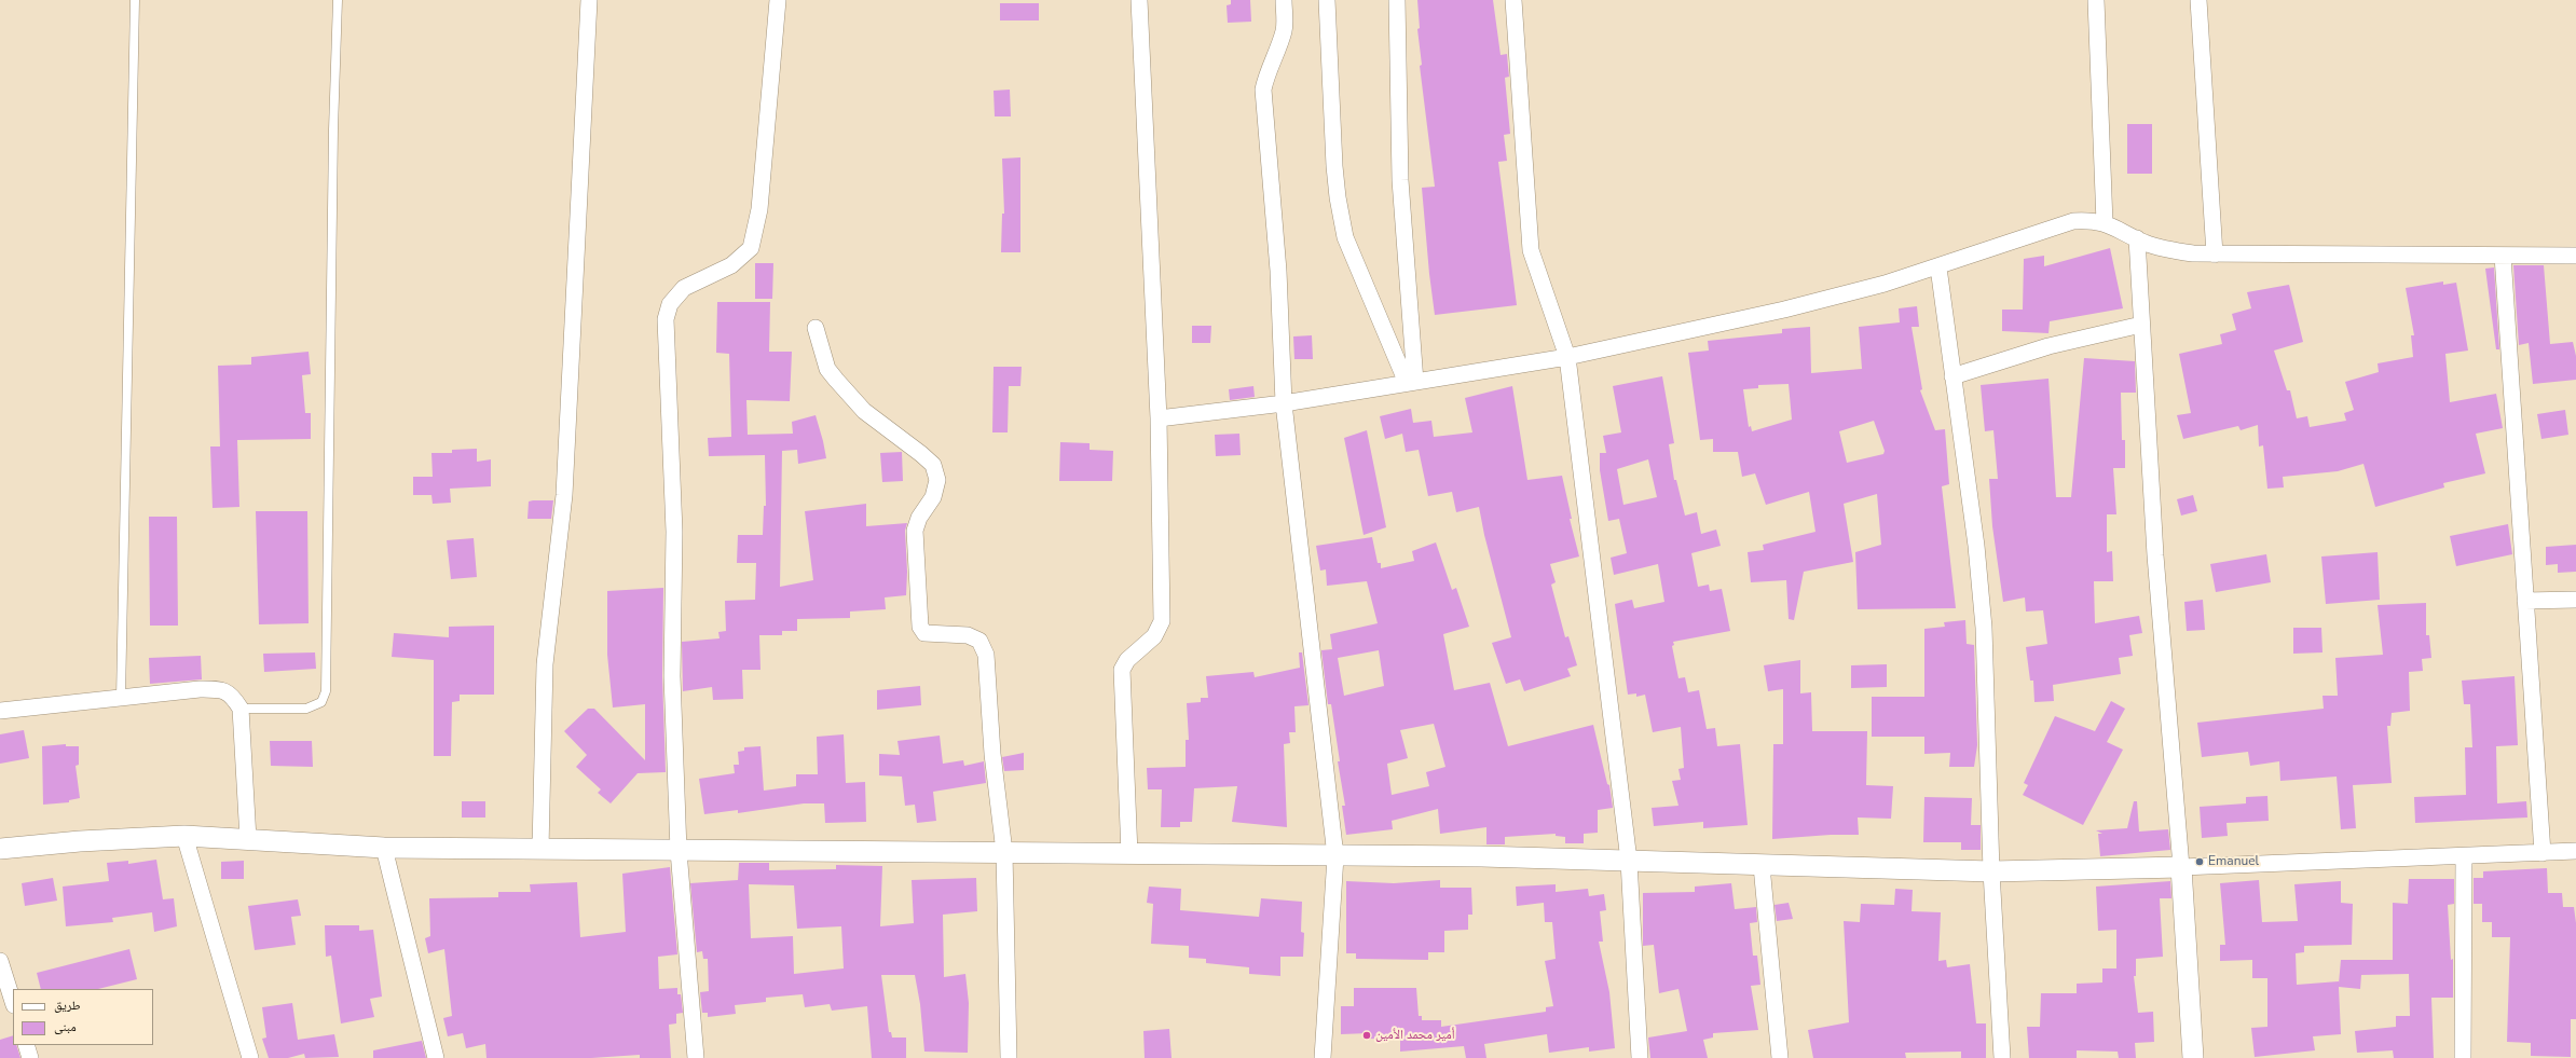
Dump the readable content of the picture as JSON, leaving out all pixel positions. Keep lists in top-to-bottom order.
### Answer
{
  "places": ["Emanuel", "أمير محمد الأمين"],
  "legend": ["طريق", "مبنى"]
}
